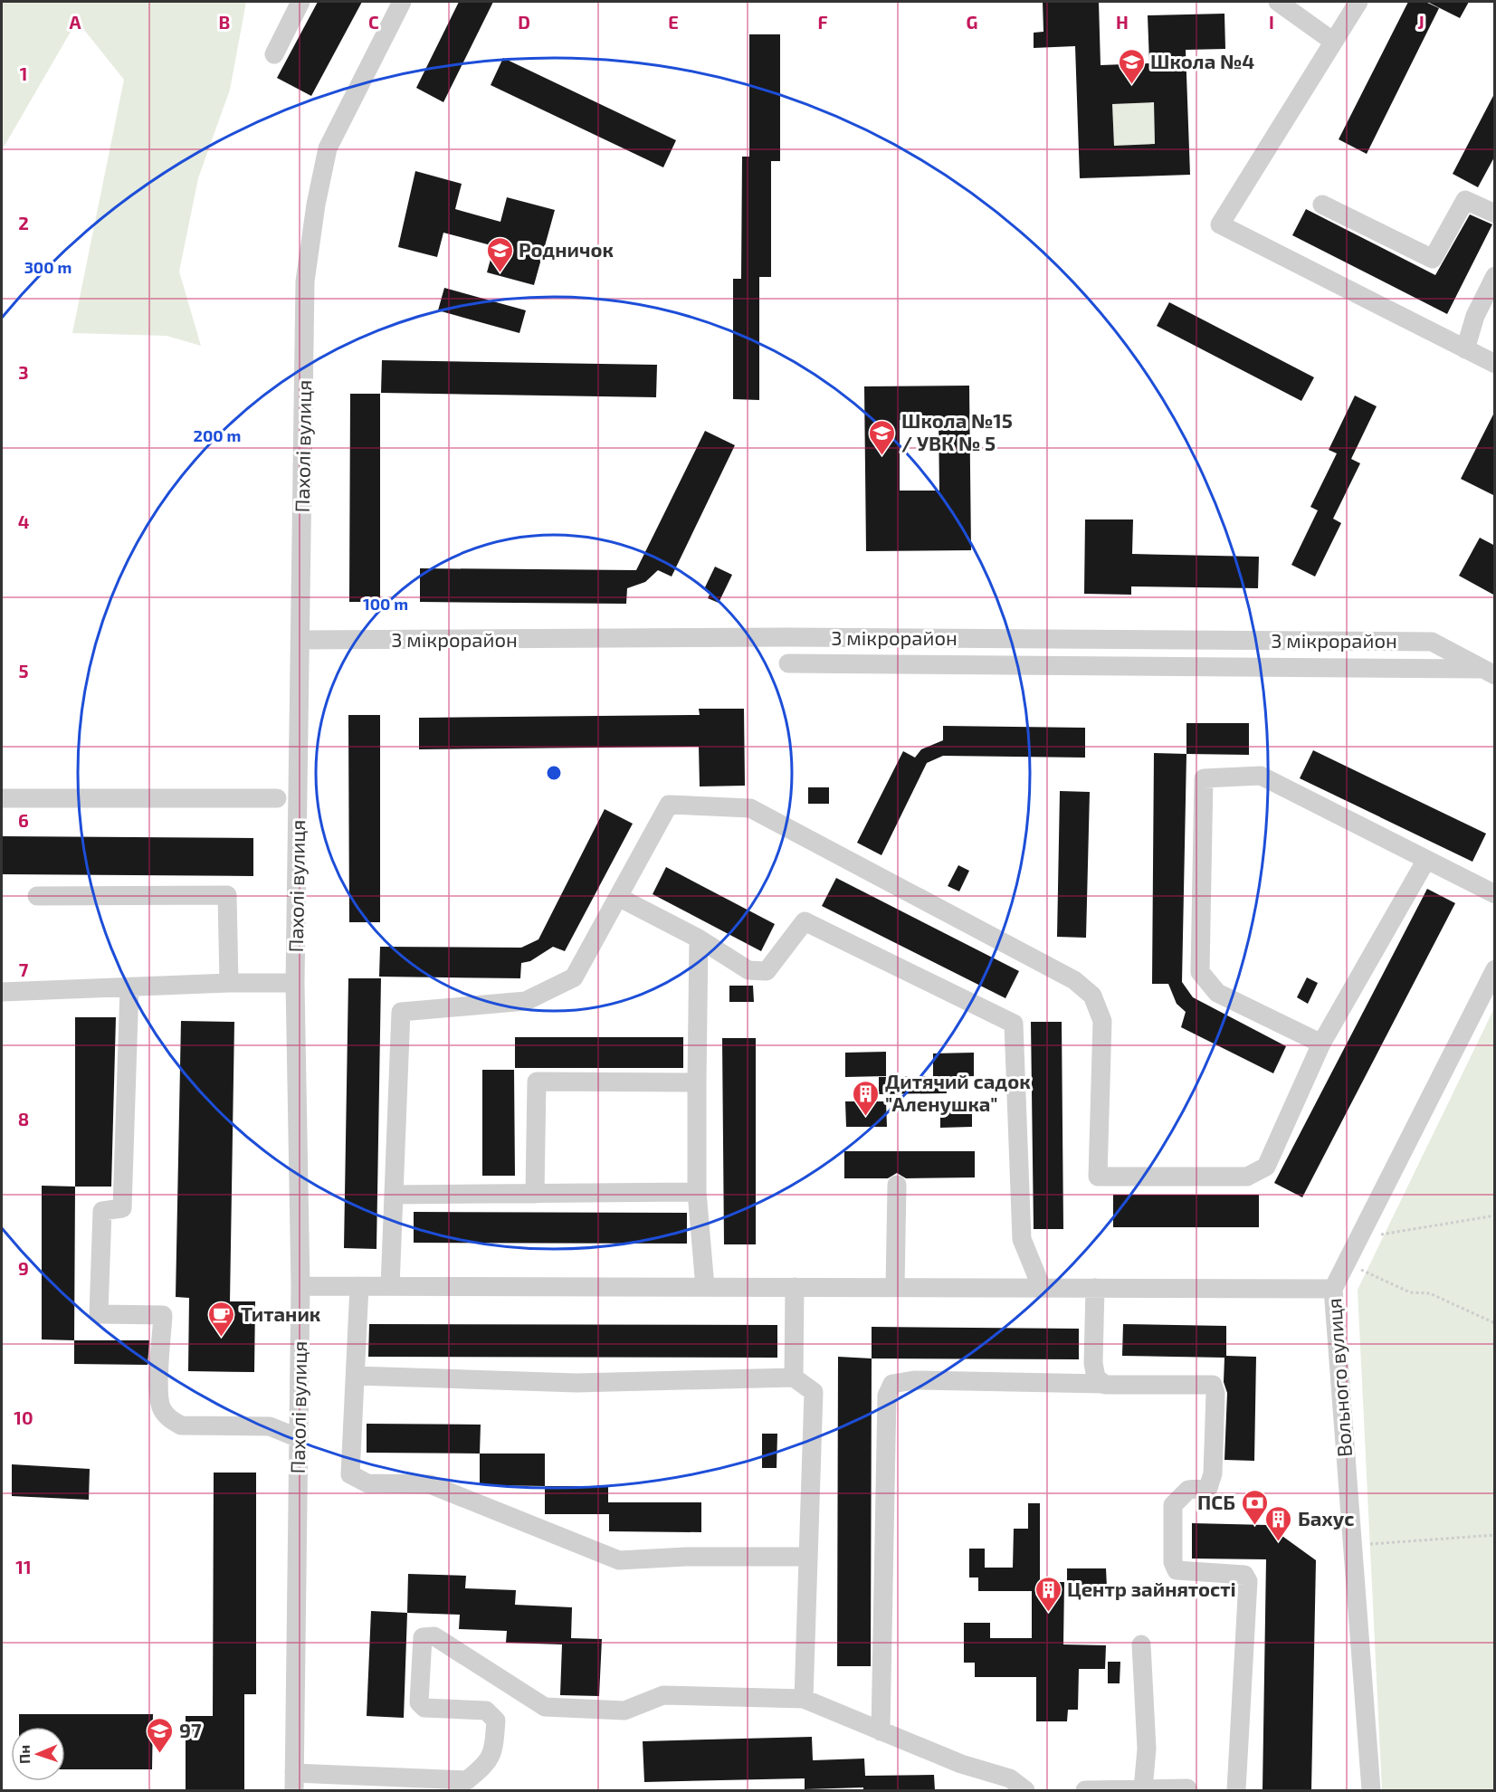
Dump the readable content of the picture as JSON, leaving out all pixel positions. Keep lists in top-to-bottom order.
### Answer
{
  "streets": {
    "street": ["Пахолі вулиця", "3 мікрорайон", "Вольного вулиця"]
  },
  "crossings": [
    ["Пахолі вулиця", "3 мікрорайон"]
  ],
  "places": {
    "school or university": [
      "Школа №4",
      "Родничок",
      "Школа №15 / УВК № 5",
      "97"
    ],
    "building": ["Дитячий садок \"Аленушка\"", "Бахус", "Центр зайнятості"],
    "cafe": ["Титаник"],
    "bank": ["ПСБ"]
  },
  "north": "left",
  "grid": {
    "columns": [
      "A",
      "B",
      "C",
      "D",
      "E",
      "F",
      "G",
      "H",
      "I",
      "J"
    ],
    "rows": [
      "1",
      "2",
      "3",
      "4",
      "5",
      "6",
      "7",
      "8",
      "9",
      "10",
      "11"
    ]
  },
  "rings": ["300 m", "200 m", "100 m"]
}
